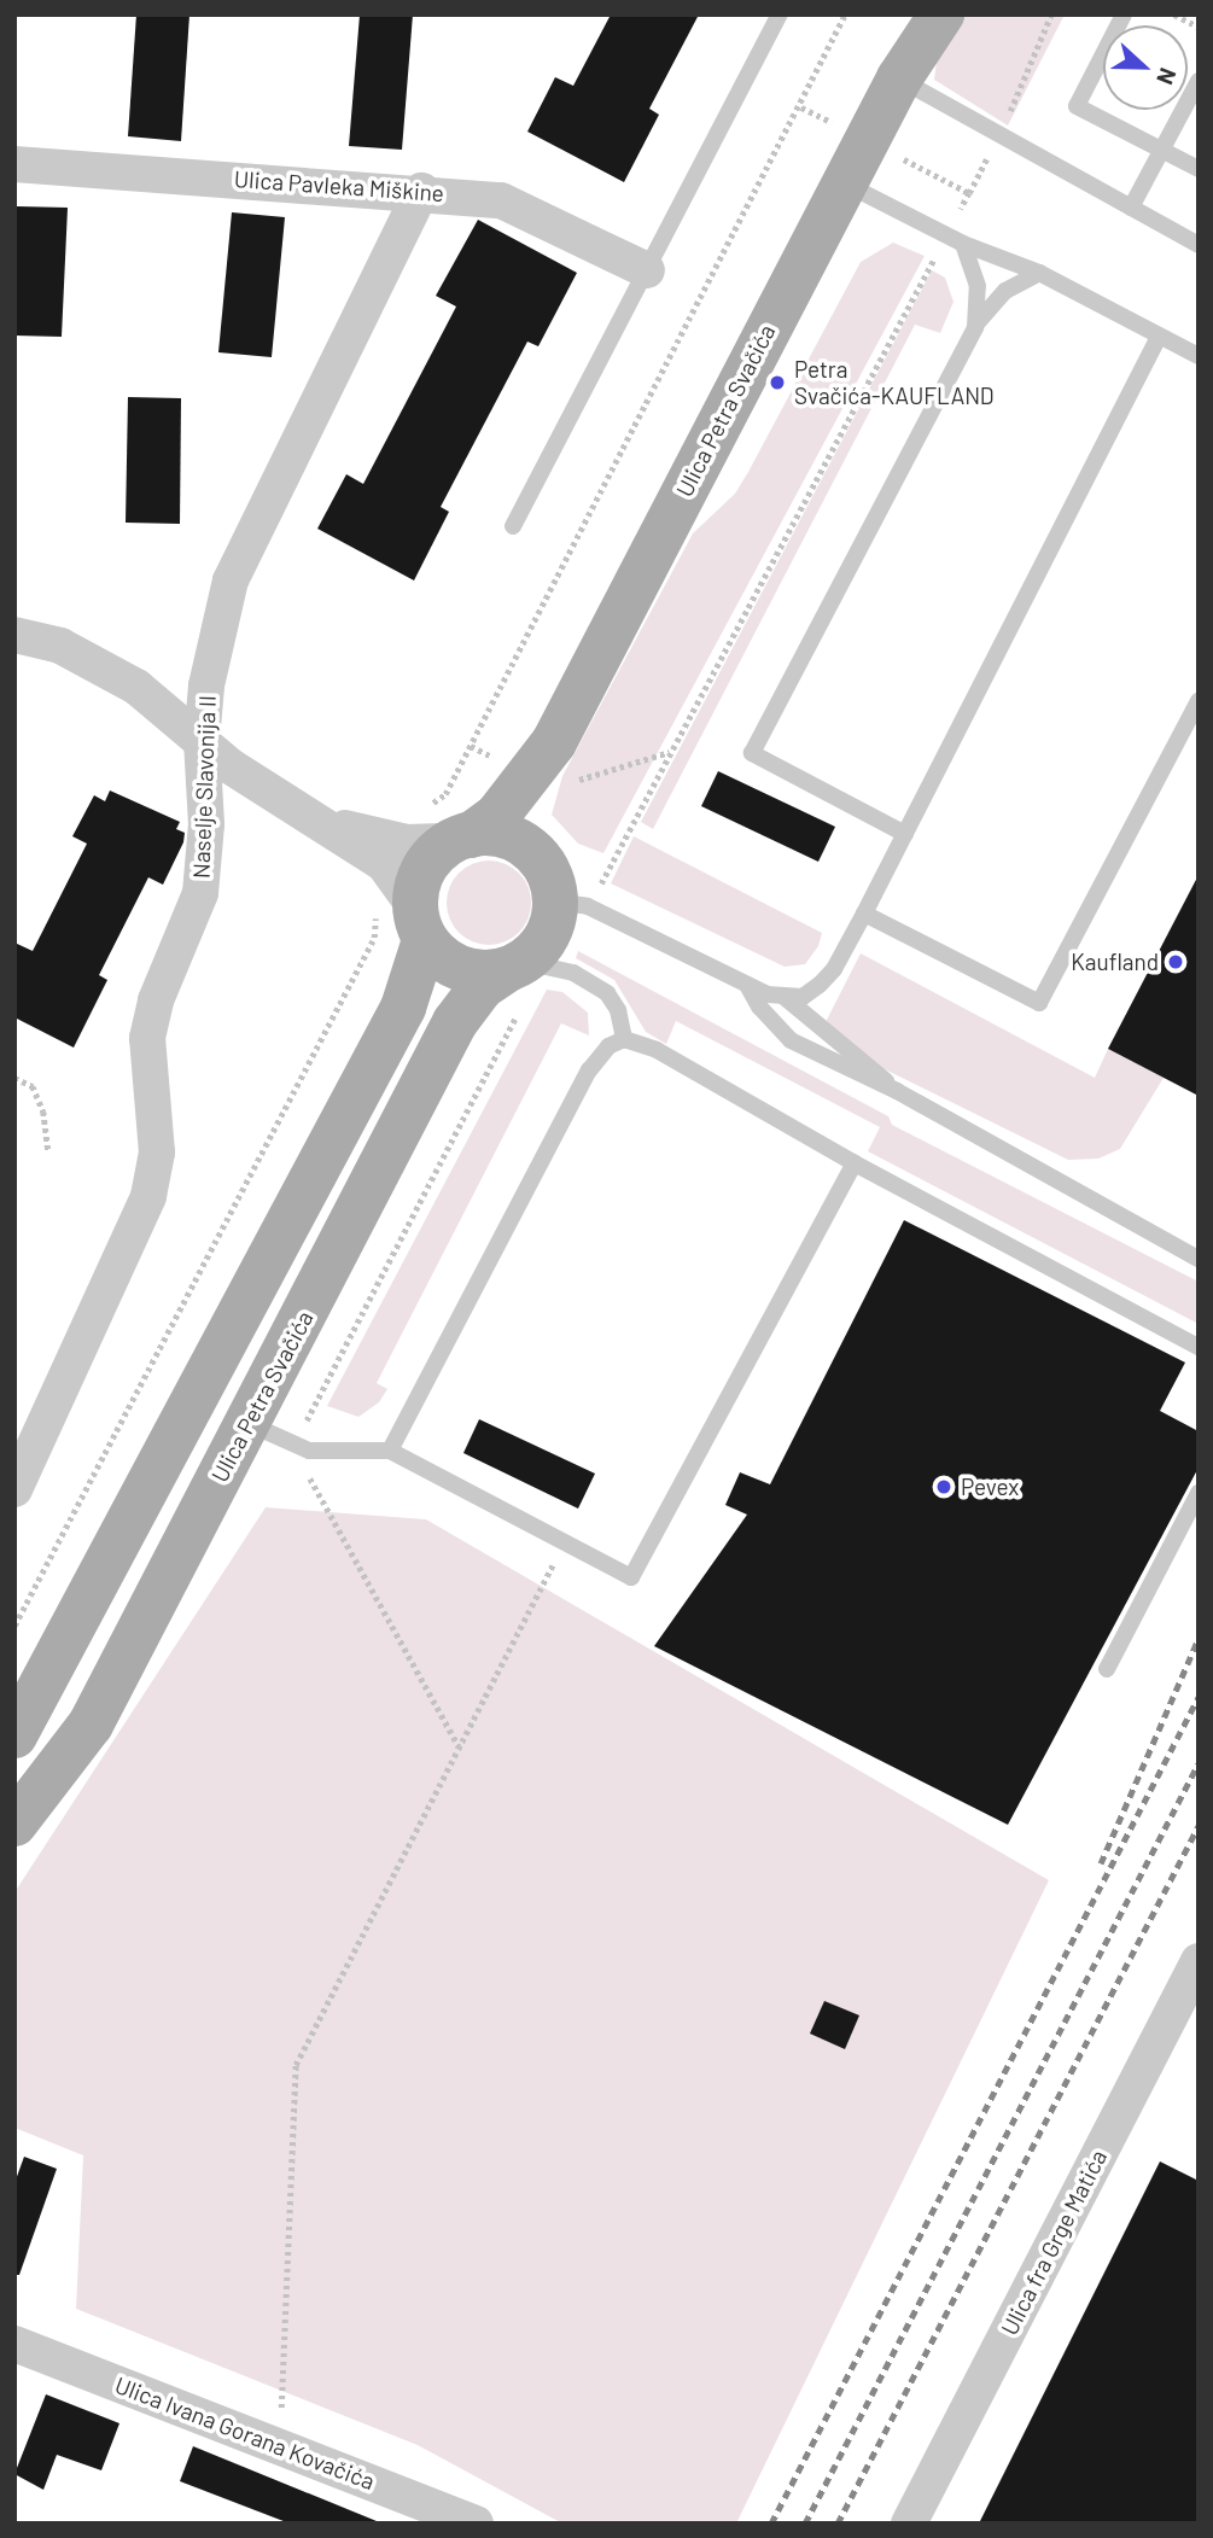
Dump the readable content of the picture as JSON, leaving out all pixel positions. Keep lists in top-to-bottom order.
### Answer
{
  "streets": {
    "main road": ["Ulica Petra Svačića"],
    "street": [
      "Ulica Pavleka Miškine",
      "Naselje Slavonija II",
      "Ulica fra Grge Matića",
      "Ulica Ivana Gorana Kovačića"
    ]
  },
  "crossings": [
    ["Ulica Pavleka Miškine", "Naselje Slavonija II"]
  ],
  "places": ["Petra Svačića-KAUFLAND", "Kaufland", "Pevex"],
  "north": "right"
}
